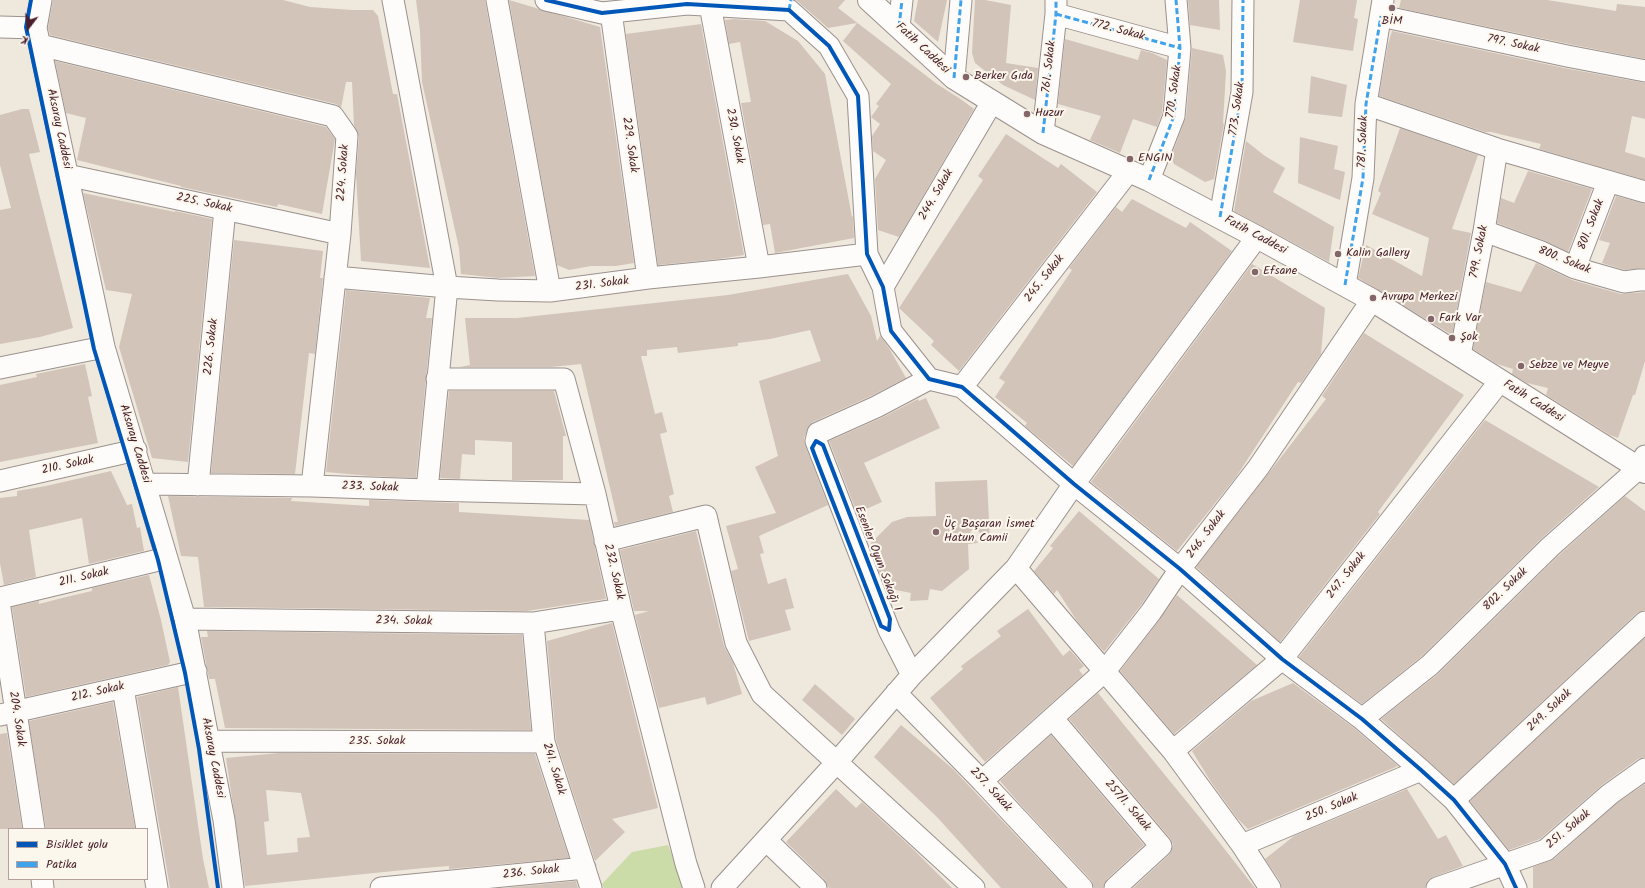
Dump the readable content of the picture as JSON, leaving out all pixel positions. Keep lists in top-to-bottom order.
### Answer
{
  "streets": {
    "main road": ["Fatih Caddesi"],
    "street": [
      "772. Sokak",
      "797. Sokak",
      "761. Sokak",
      "770. Sokak",
      "773. Sokak",
      "Aksaray Caddesi",
      "230. Sokak",
      "781. Sokak",
      "229. Sokak",
      "224. Sokak",
      "244. Sokak",
      "225. Sokak",
      "801. Sokak",
      "799. Sokak",
      "800. Sokak",
      "245. Sokak",
      "231. Sokak",
      "226. Sokak",
      "210. Sokak",
      "233. Sokak",
      "246. Sokak",
      "232. Sokak",
      "247. Sokak",
      "211. Sokak",
      "802. Sokak",
      "234. Sokak",
      "212. Sokak",
      "249. Sokak",
      "204. Sokak",
      "235. Sokak",
      "241. Sokak",
      "257. Sokak",
      "257/1. Sokak",
      "250. Sokak",
      "251. Sokak",
      "236. Sokak"
    ],
    "cycle path": ["Esenler Oyun Sokağı 1"]
  },
  "crossings": [
    ["772. Sokak", "761. Sokak"],
    ["772. Sokak", "770. Sokak"],
    ["797. Sokak", "781. Sokak"],
    ["Fatih Caddesi", "761. Sokak"],
    ["Fatih Caddesi", "770. Sokak"],
    ["Fatih Caddesi", "773. Sokak"],
    ["Fatih Caddesi", "781. Sokak"],
    ["Fatih Caddesi", "244. Sokak"],
    ["Fatih Caddesi", "799. Sokak"],
    ["Fatih Caddesi", "245. Sokak"],
    ["Fatih Caddesi", "246. Sokak"],
    ["Fatih Caddesi", "247. Sokak"],
    ["Fatih Caddesi", "802. Sokak"],
    ["Aksaray Caddesi", "224. Sokak"],
    ["Aksaray Caddesi", "225. Sokak"],
    ["Aksaray Caddesi", "210. Sokak"],
    ["Aksaray Caddesi", "233. Sokak"],
    ["Aksaray Caddesi", "211. Sokak"],
    ["Aksaray Caddesi", "234. Sokak"],
    ["Aksaray Caddesi", "212. Sokak"],
    ["Aksaray Caddesi", "235. Sokak"],
    ["230. Sokak", "231. Sokak"],
    ["229. Sokak", "231. Sokak"],
    ["224. Sokak", "225. Sokak"],
    ["224. Sokak", "231. Sokak"],
    ["224. Sokak", "233. Sokak"],
    ["225. Sokak", "226. Sokak"],
    ["801. Sokak", "800. Sokak"],
    ["799. Sokak", "800. Sokak"],
    ["226. Sokak", "233. Sokak"],
    ["233. Sokak", "232. Sokak"],
    ["246. Sokak", "257. Sokak"],
    ["246. Sokak", "257/1. Sokak"],
    ["232. Sokak", "234. Sokak"],
    ["234. Sokak", "241. Sokak"],
    ["212. Sokak", "204. Sokak"],
    ["235. Sokak", "241. Sokak"],
    ["241. Sokak", "236. Sokak"]
  ],
  "places": [
    "BİM",
    "Berker Gıda",
    "Huzur",
    "ENGIN",
    "Kalin Gallery",
    "Efsane",
    "Avrupa Merkezi",
    "Fark Var",
    "Şok",
    "Sebze ve Meyve",
    "Üç Başaran İsmet Hatun Camii"
  ],
  "legend": ["Bisiklet yolu", "Patika"],
  "north": "bottom"
}
